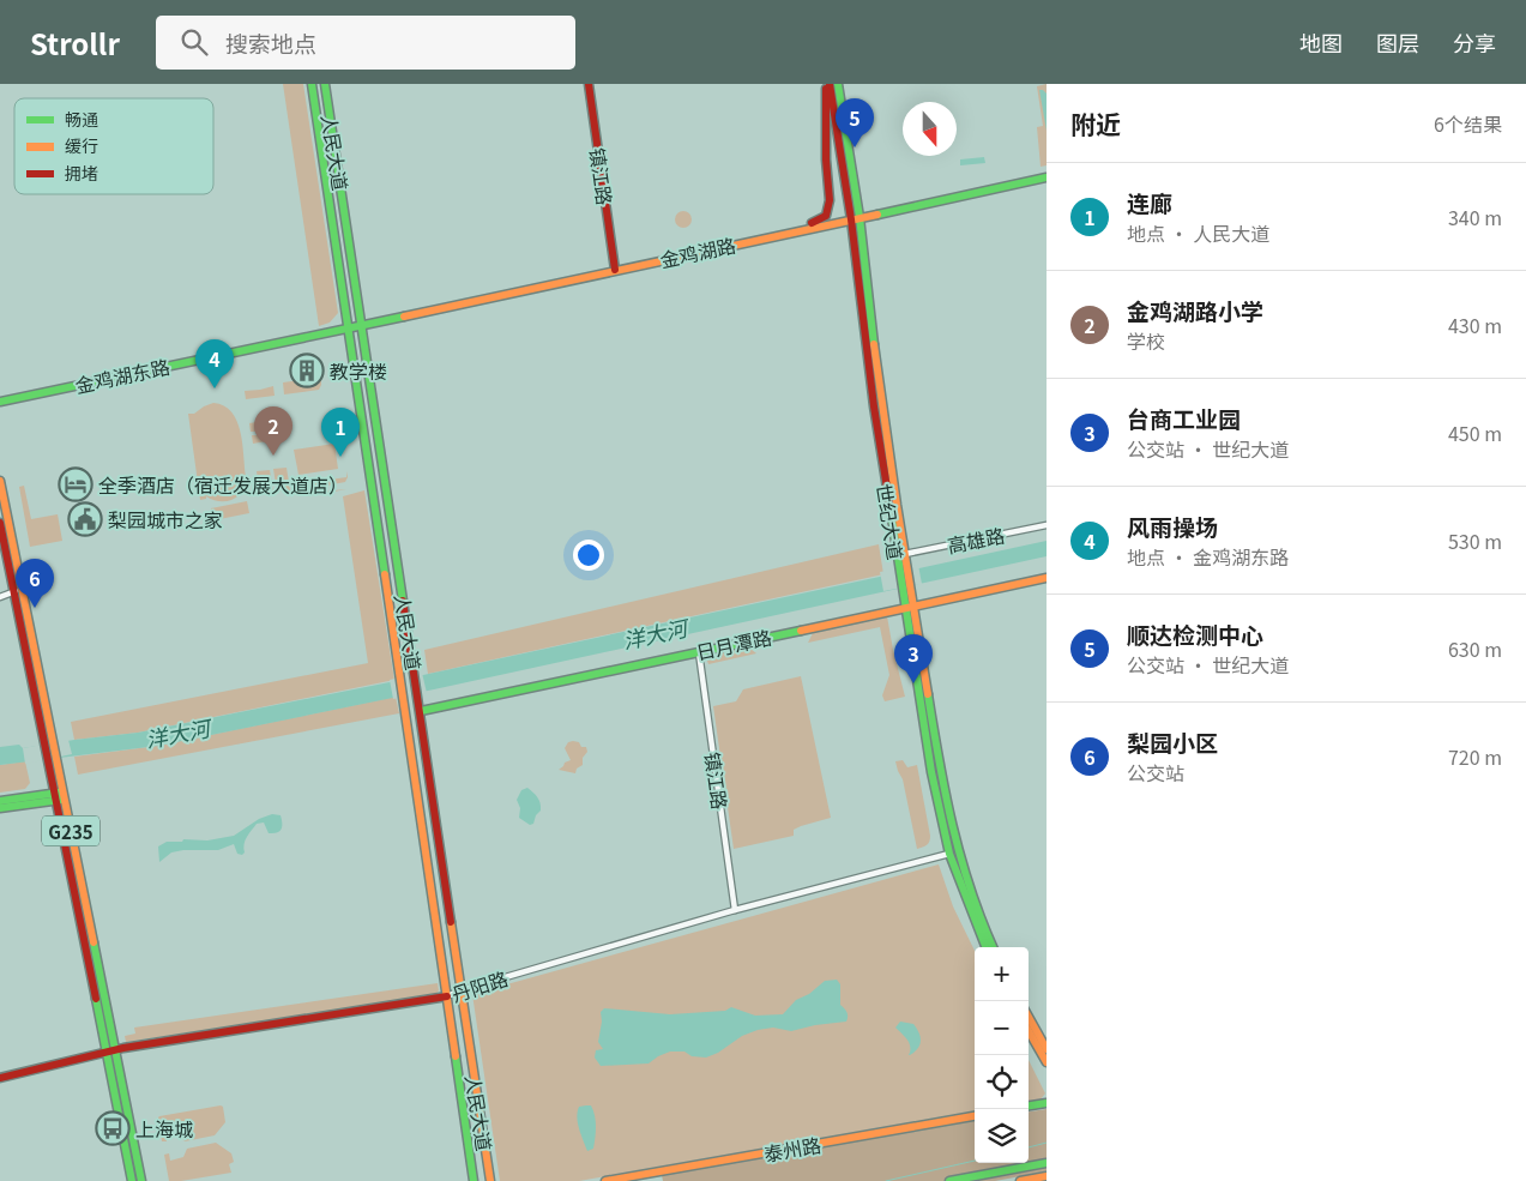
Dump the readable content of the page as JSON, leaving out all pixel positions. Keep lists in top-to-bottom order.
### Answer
{
  "streets": {
    "main road": [
      "人民大道",
      "镇江路",
      "金鸡湖路",
      "金鸡湖东路",
      "世纪大道",
      "日月潭路",
      "G235",
      "丹阳路",
      "泰州路"
    ],
    "street": ["高雄路"]
  },
  "crossings": [
    ["人民大道", "金鸡湖路"],
    ["人民大道", "金鸡湖东路"],
    ["人民大道", "日月潭路"],
    ["人民大道", "丹阳路"],
    ["镇江路", "金鸡湖路"],
    ["镇江路", "日月潭路"],
    ["镇江路", "丹阳路"],
    ["金鸡湖路", "金鸡湖东路"],
    ["金鸡湖路", "世纪大道"],
    ["世纪大道", "高雄路"],
    ["世纪大道", "日月潭路"],
    ["世纪大道", "丹阳路"],
    ["G235", "丹阳路"]
  ],
  "water": ["洋大河"],
  "places": {
    "building": ["教学楼"],
    "hotel": ["全季酒店（宿迁发展大道店）"],
    "public building": ["梨园城市之家"],
    "bus stop": ["上海城"]
  },
  "legend": ["畅通", "缓行", "拥堵"],
  "north": "bottom",
  "page": {
    "header": "Strollr",
    "search": "搜索地点",
    "nav": ["地图", "图层", "分享"],
    "heading": ["附近", "6个结果"],
    "pins": [
      "5",
      "4",
      "2",
      "1",
      "6",
      "3"
    ],
    "list": [
      {
        "mark": "1",
        "name": "连廊",
        "note": "地点 · 人民大道",
        "value": "340 m"
      },
      {
        "mark": "2",
        "name": "金鸡湖路小学",
        "note": "学校",
        "value": "430 m"
      },
      {
        "mark": "3",
        "name": "台商工业园",
        "note": "公交站 · 世纪大道",
        "value": "450 m"
      },
      {
        "mark": "4",
        "name": "风雨操场",
        "note": "地点 · 金鸡湖东路",
        "value": "530 m"
      },
      {
        "mark": "5",
        "name": "顺达检测中心",
        "note": "公交站 · 世纪大道",
        "value": "630 m"
      },
      {
        "mark": "6",
        "name": "梨园小区",
        "note": "公交站",
        "value": "720 m"
      }
    ],
    "map_buttons": ["+", "−"]
  }
}
